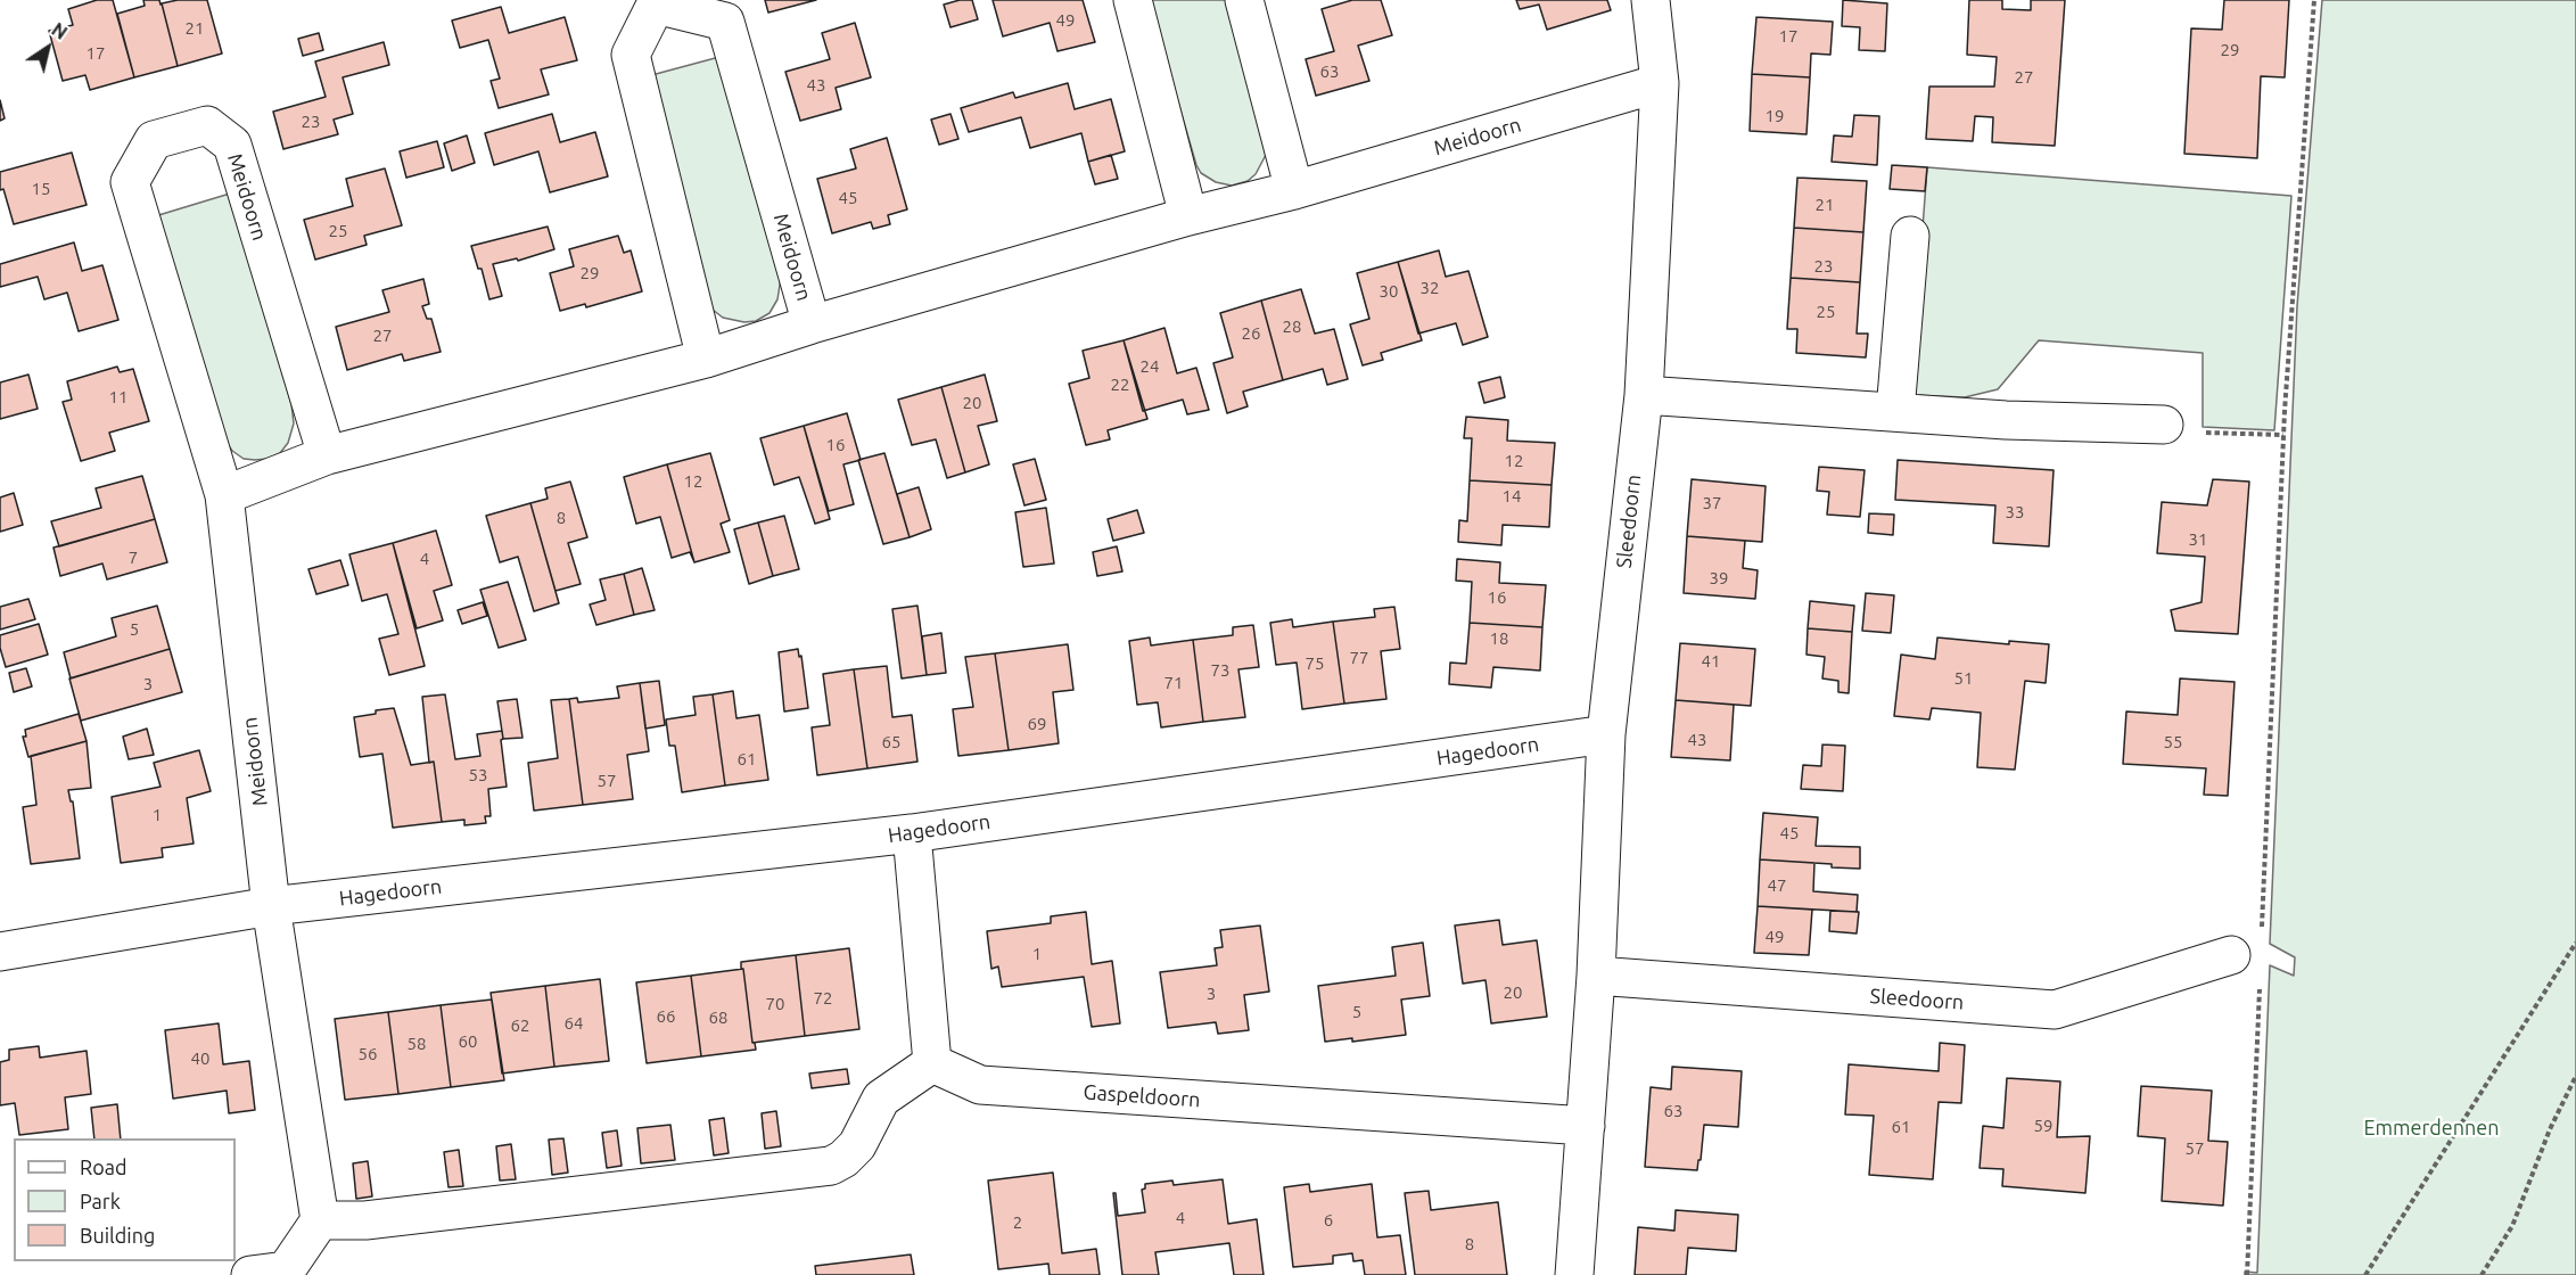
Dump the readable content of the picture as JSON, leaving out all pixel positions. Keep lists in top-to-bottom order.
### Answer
{
  "streets": {
    "street": [
      "Meidoorn",
      "Sleedoorn",
      "Hagedoorn",
      "Gaspeldoorn"
    ]
  },
  "crossings": [
    ["Meidoorn", "Sleedoorn"],
    ["Meidoorn", "Hagedoorn"],
    ["Sleedoorn", "Hagedoorn"],
    ["Sleedoorn", "Gaspeldoorn"]
  ],
  "parks": ["Emmerdennen"],
  "house_numbers": [
    "49",
    "21",
    "17",
    "29",
    "17",
    "63",
    "27",
    "43",
    "19",
    "23",
    "15",
    "45",
    "21",
    "25",
    "23",
    "29",
    "32",
    "30",
    "25",
    "28",
    "26",
    "27",
    "24",
    "22",
    "11",
    "20",
    "16",
    "12",
    "12",
    "14",
    "37",
    "33",
    "8",
    "31",
    "7",
    "4",
    "39",
    "16",
    "5",
    "18",
    "77",
    "41",
    "75",
    "73",
    "51",
    "71",
    "3",
    "69",
    "43",
    "65",
    "55",
    "61",
    "53",
    "57",
    "1",
    "45",
    "47",
    "49",
    "1",
    "20",
    "3",
    "72",
    "70",
    "5",
    "66",
    "68",
    "64",
    "62",
    "60",
    "58",
    "56",
    "40",
    "63",
    "59",
    "61",
    "57",
    "4",
    "6",
    "2",
    "8"
  ],
  "legend": ["Road", "Park", "Building"],
  "north": "top right"
}
